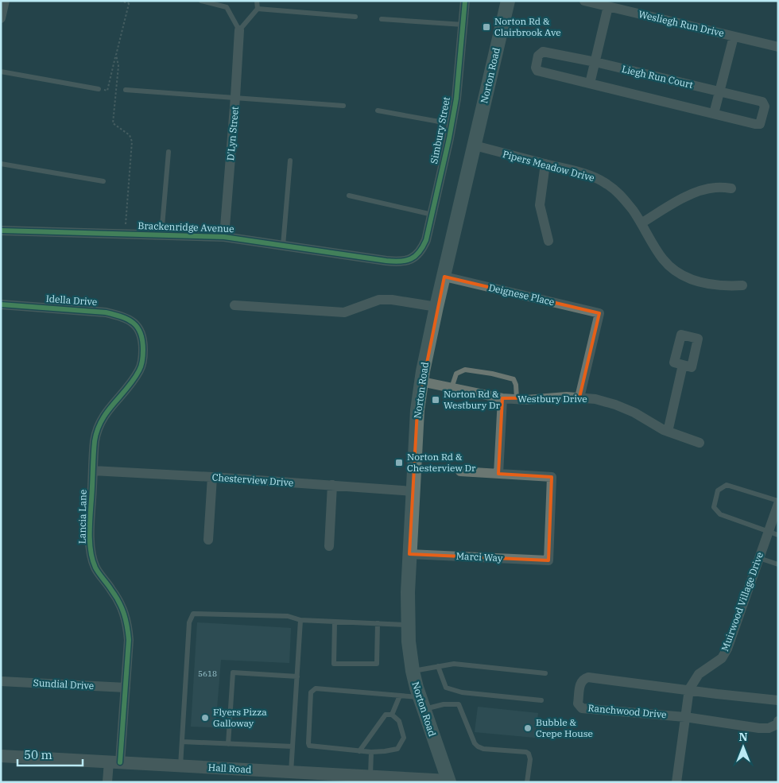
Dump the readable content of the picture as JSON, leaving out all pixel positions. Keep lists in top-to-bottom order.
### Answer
{
  "streets": {
    "main road": ["Norton Road"],
    "street": [
      "Wesliegh Run Drive",
      "Liegh Run Court",
      "Simbury Street",
      "D'Lyn Street",
      "Pipers Meadow Drive",
      "Brackenridge Avenue",
      "Deignese Place",
      "Idella Drive",
      "Westbury Drive",
      "Chesterview Drive",
      "Lancia Lane",
      "Marci Way",
      "Muirwood Village Drive",
      "Sundial Drive",
      "Ranchwood Drive",
      "Hall Road"
    ]
  },
  "crossings": [
    ["Norton Road", "Pipers Meadow Drive"],
    ["Norton Road", "Deignese Place"],
    ["Norton Road", "Westbury Drive"],
    ["Norton Road", "Chesterview Drive"],
    ["Norton Road", "Marci Way"],
    ["Norton Road", "Hall Road"],
    ["Simbury Street", "Brackenridge Avenue"],
    ["D'Lyn Street", "Brackenridge Avenue"],
    ["Deignese Place", "Westbury Drive"],
    ["Idella Drive", "Lancia Lane"],
    ["Chesterview Drive", "Lancia Lane"],
    ["Lancia Lane", "Sundial Drive"],
    ["Lancia Lane", "Hall Road"],
    ["Muirwood Village Drive", "Ranchwood Drive"]
  ],
  "places": {
    "transit": ["Norton Rd & Clairbrook Ave", "Norton Rd & Westbury Dr", "Norton Rd & Chesterview Dr"],
    "other": ["Flyers Pizza Galloway", "Bubble & Crepe House"]
  },
  "house_numbers": ["5618"],
  "scale_bar": "50 m",
  "north": "top"
}
